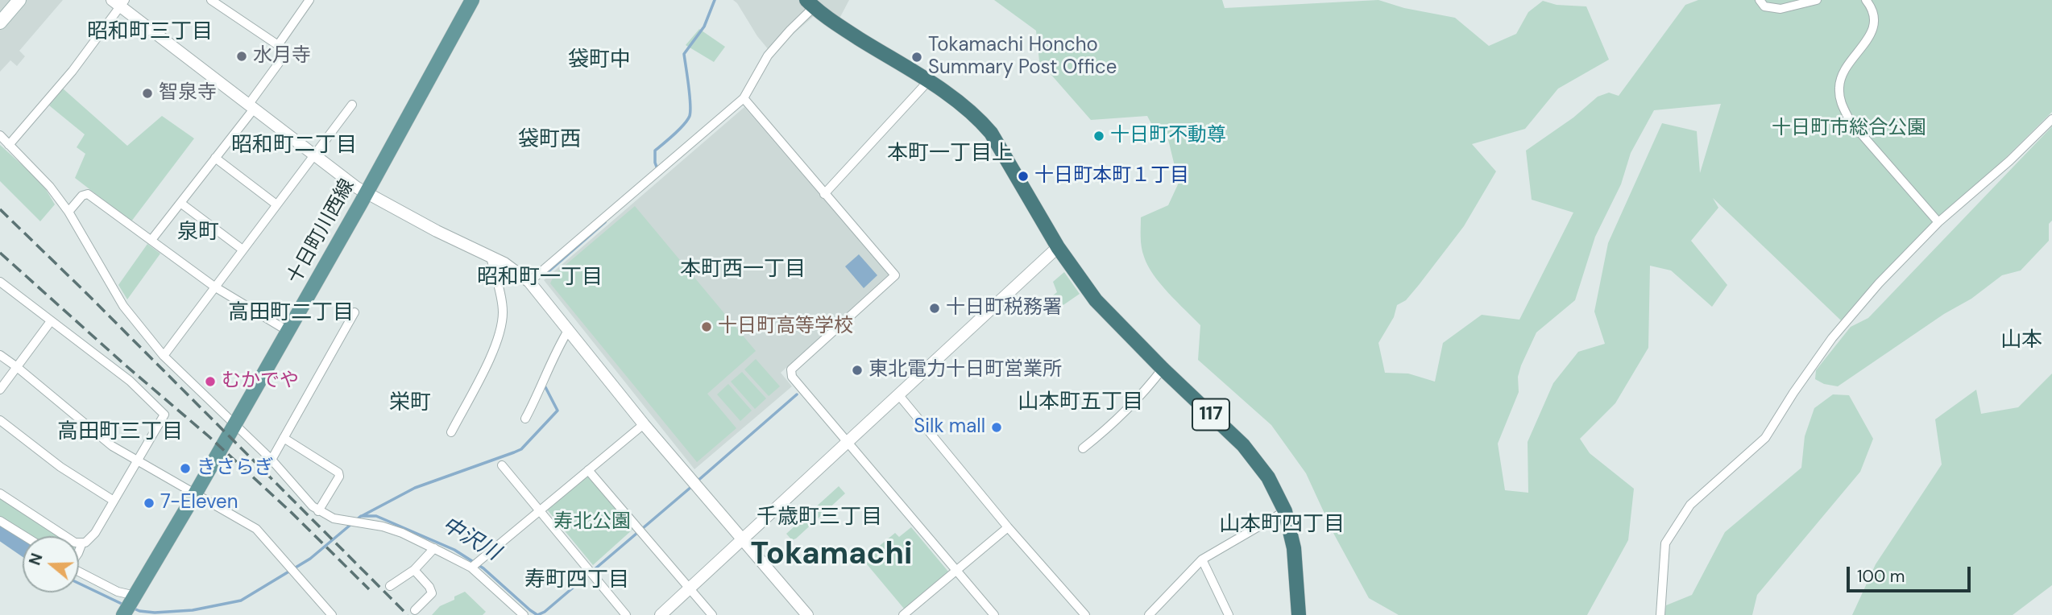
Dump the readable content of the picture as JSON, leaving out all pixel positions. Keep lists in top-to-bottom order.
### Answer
{
  "streets": {
    "highway": ["117"],
    "main road": ["十日町川西線"]
  },
  "districts": [
    "昭和町三丁目",
    "袋町中",
    "袋町西",
    "昭和町二丁目",
    "本町一丁目上",
    "泉町",
    "本町西一丁目",
    "昭和町一丁目",
    "高田町二丁目",
    "山本",
    "山本町五丁目",
    "栄町",
    "高田町三丁目",
    "千歳町三丁目",
    "山本町四丁目",
    "Tokamachi",
    "寿町四丁目"
  ],
  "water": ["中沢川"],
  "parks": ["十日町市総合公園", "寿北公園"],
  "places": [
    "水月寺",
    "Tokamachi Honcho Summary Post Office",
    "智泉寺",
    "十日町不動尊",
    "十日町本町１丁目",
    "十日町税務署",
    "十日町高等学校",
    "東北電力十日町営業所",
    "むかでや",
    "Silk mall",
    "きさらぎ",
    "7-Eleven"
  ],
  "scale_bar": "100 m",
  "north": "left"
}
